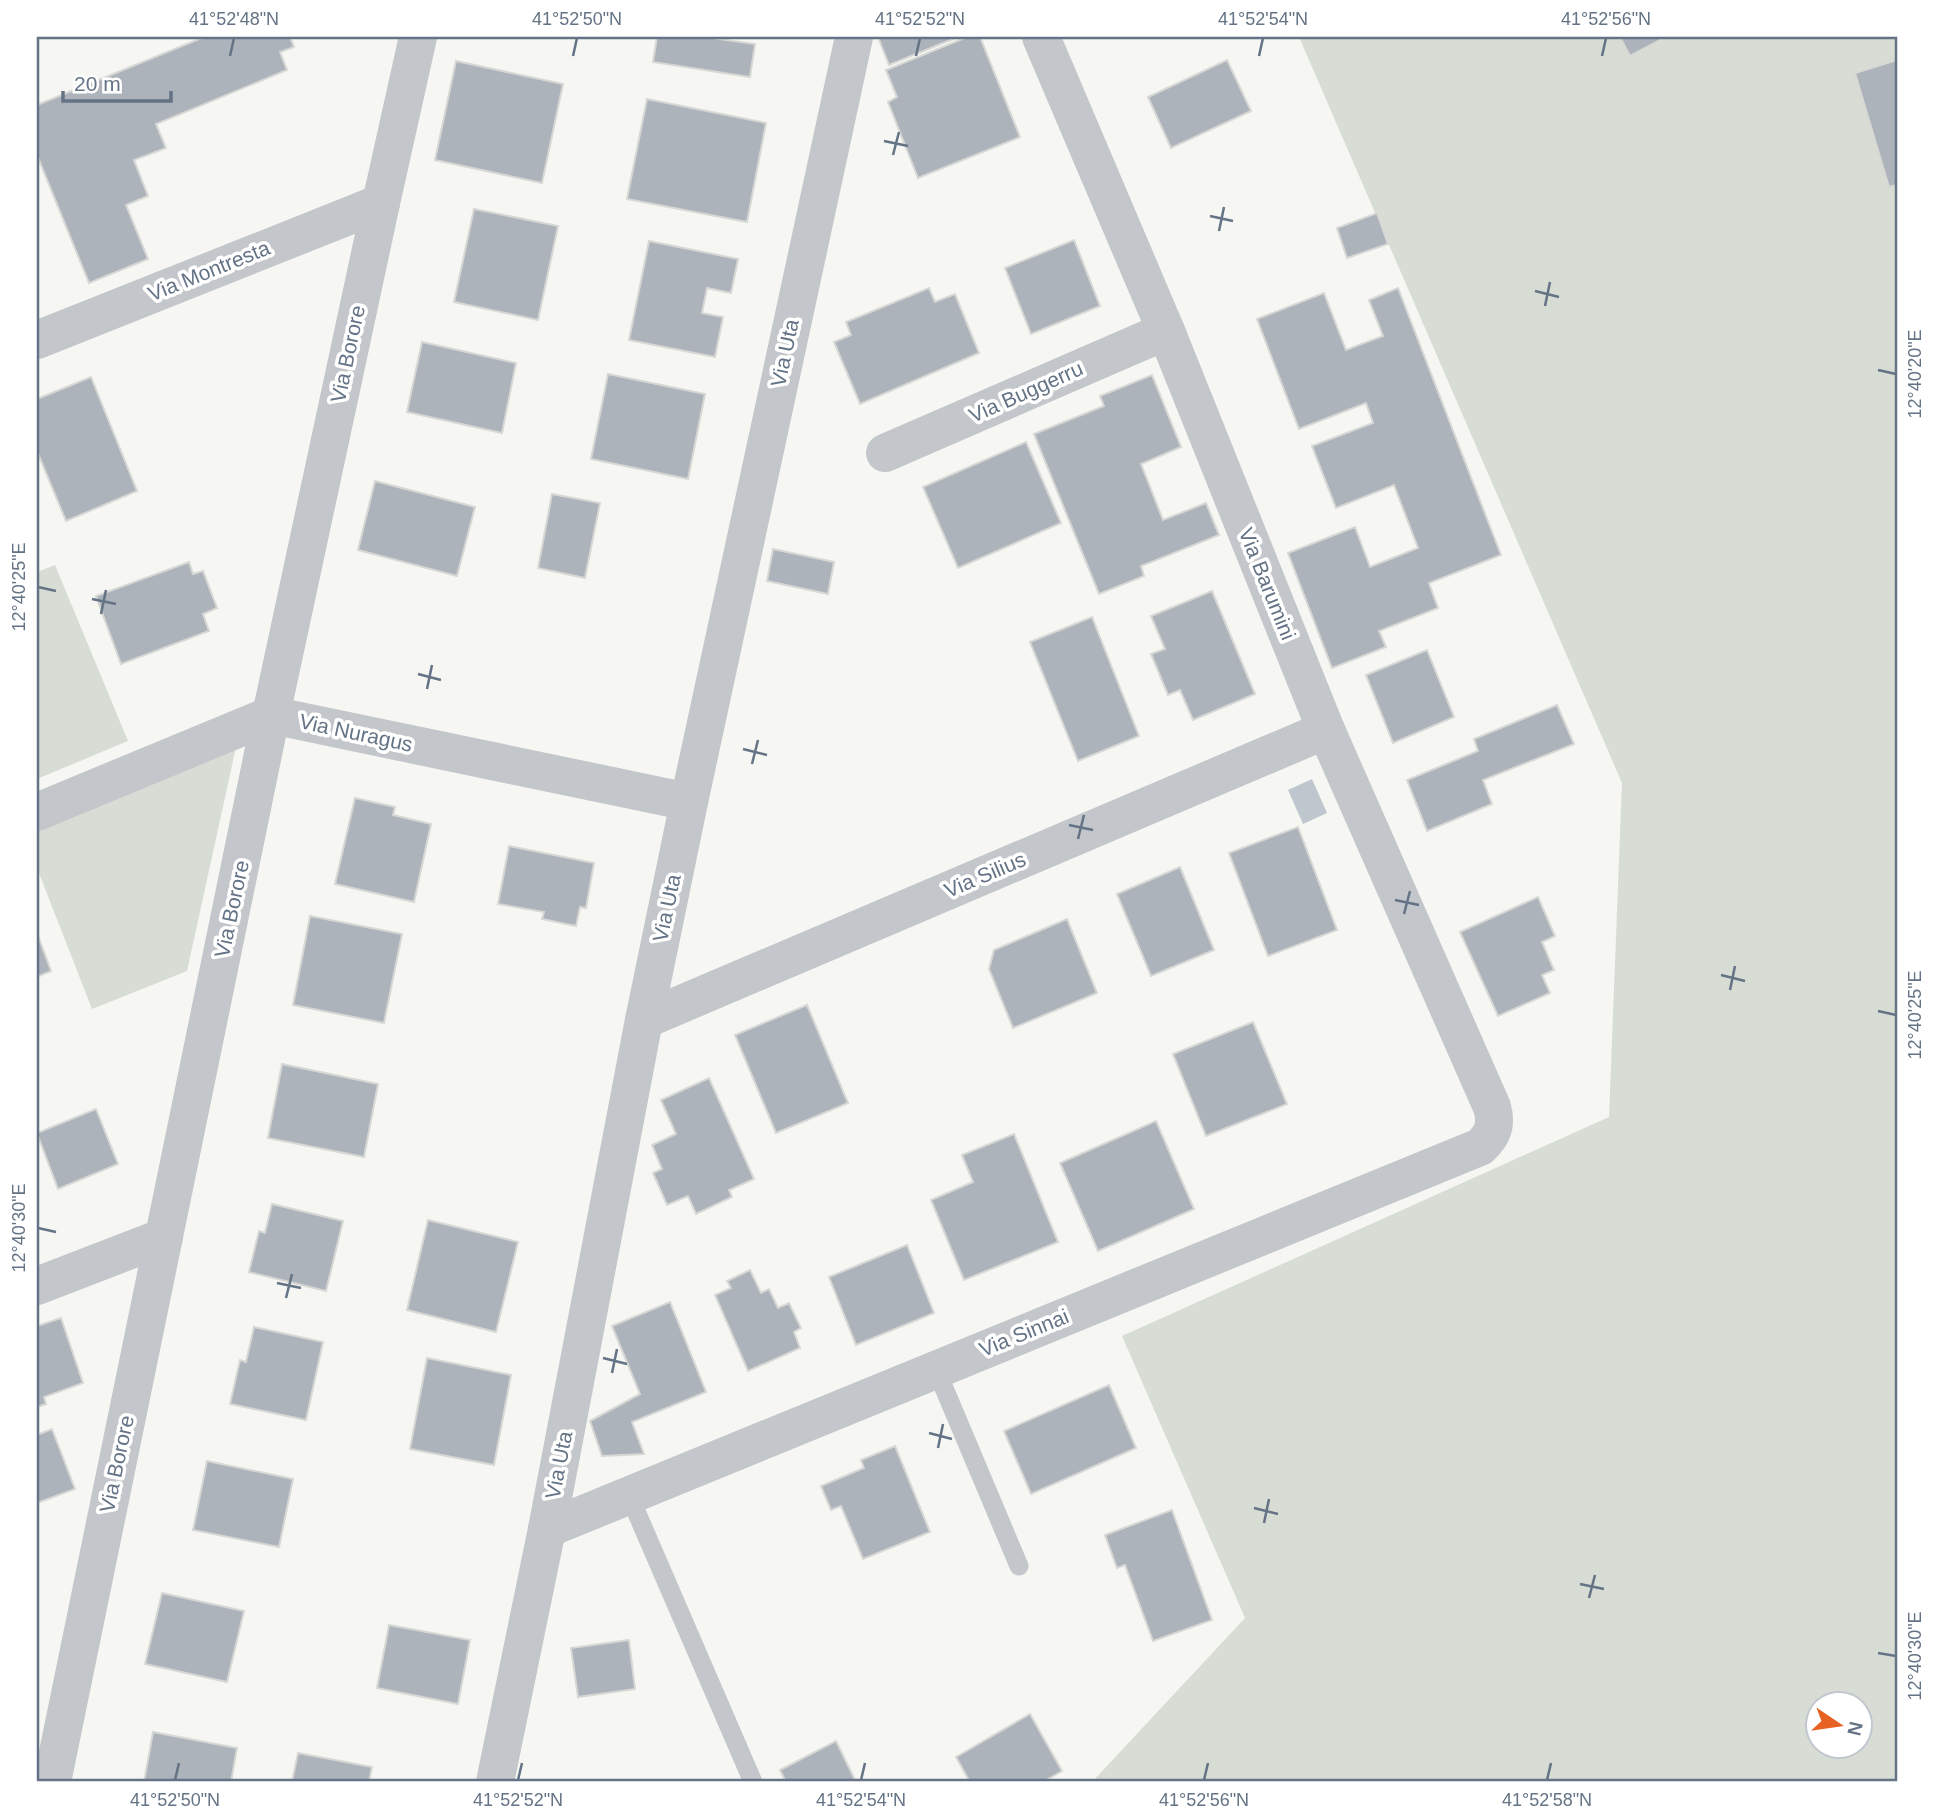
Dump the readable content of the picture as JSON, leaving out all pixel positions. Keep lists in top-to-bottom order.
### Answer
{
  "streets": {
    "street": [
      "Via Montresta",
      "Via Uta",
      "Via Borore",
      "Via Buggerru",
      "Via Barumini",
      "Via Nuragus",
      "Via Silius",
      "Via Sinnai"
    ]
  },
  "crossings": [
    ["Via Montresta", "Via Borore"],
    ["Via Uta", "Via Nuragus"],
    ["Via Uta", "Via Silius"],
    ["Via Uta", "Via Sinnai"],
    ["Via Borore", "Via Nuragus"],
    ["Via Buggerru", "Via Barumini"],
    ["Via Barumini", "Via Silius"],
    ["Via Barumini", "Via Sinnai"]
  ],
  "scale_bar": "20 m",
  "north": "right",
  "coordinates": [
    "41°52'48\"N",
    "41°52'50\"N",
    "41°52'52\"N",
    "41°52'54\"N",
    "41°52'56\"N",
    "12°40'20\"E",
    "12°40'25\"E",
    "12°40'30\"E",
    "41°52'58\"N"
  ]
}
